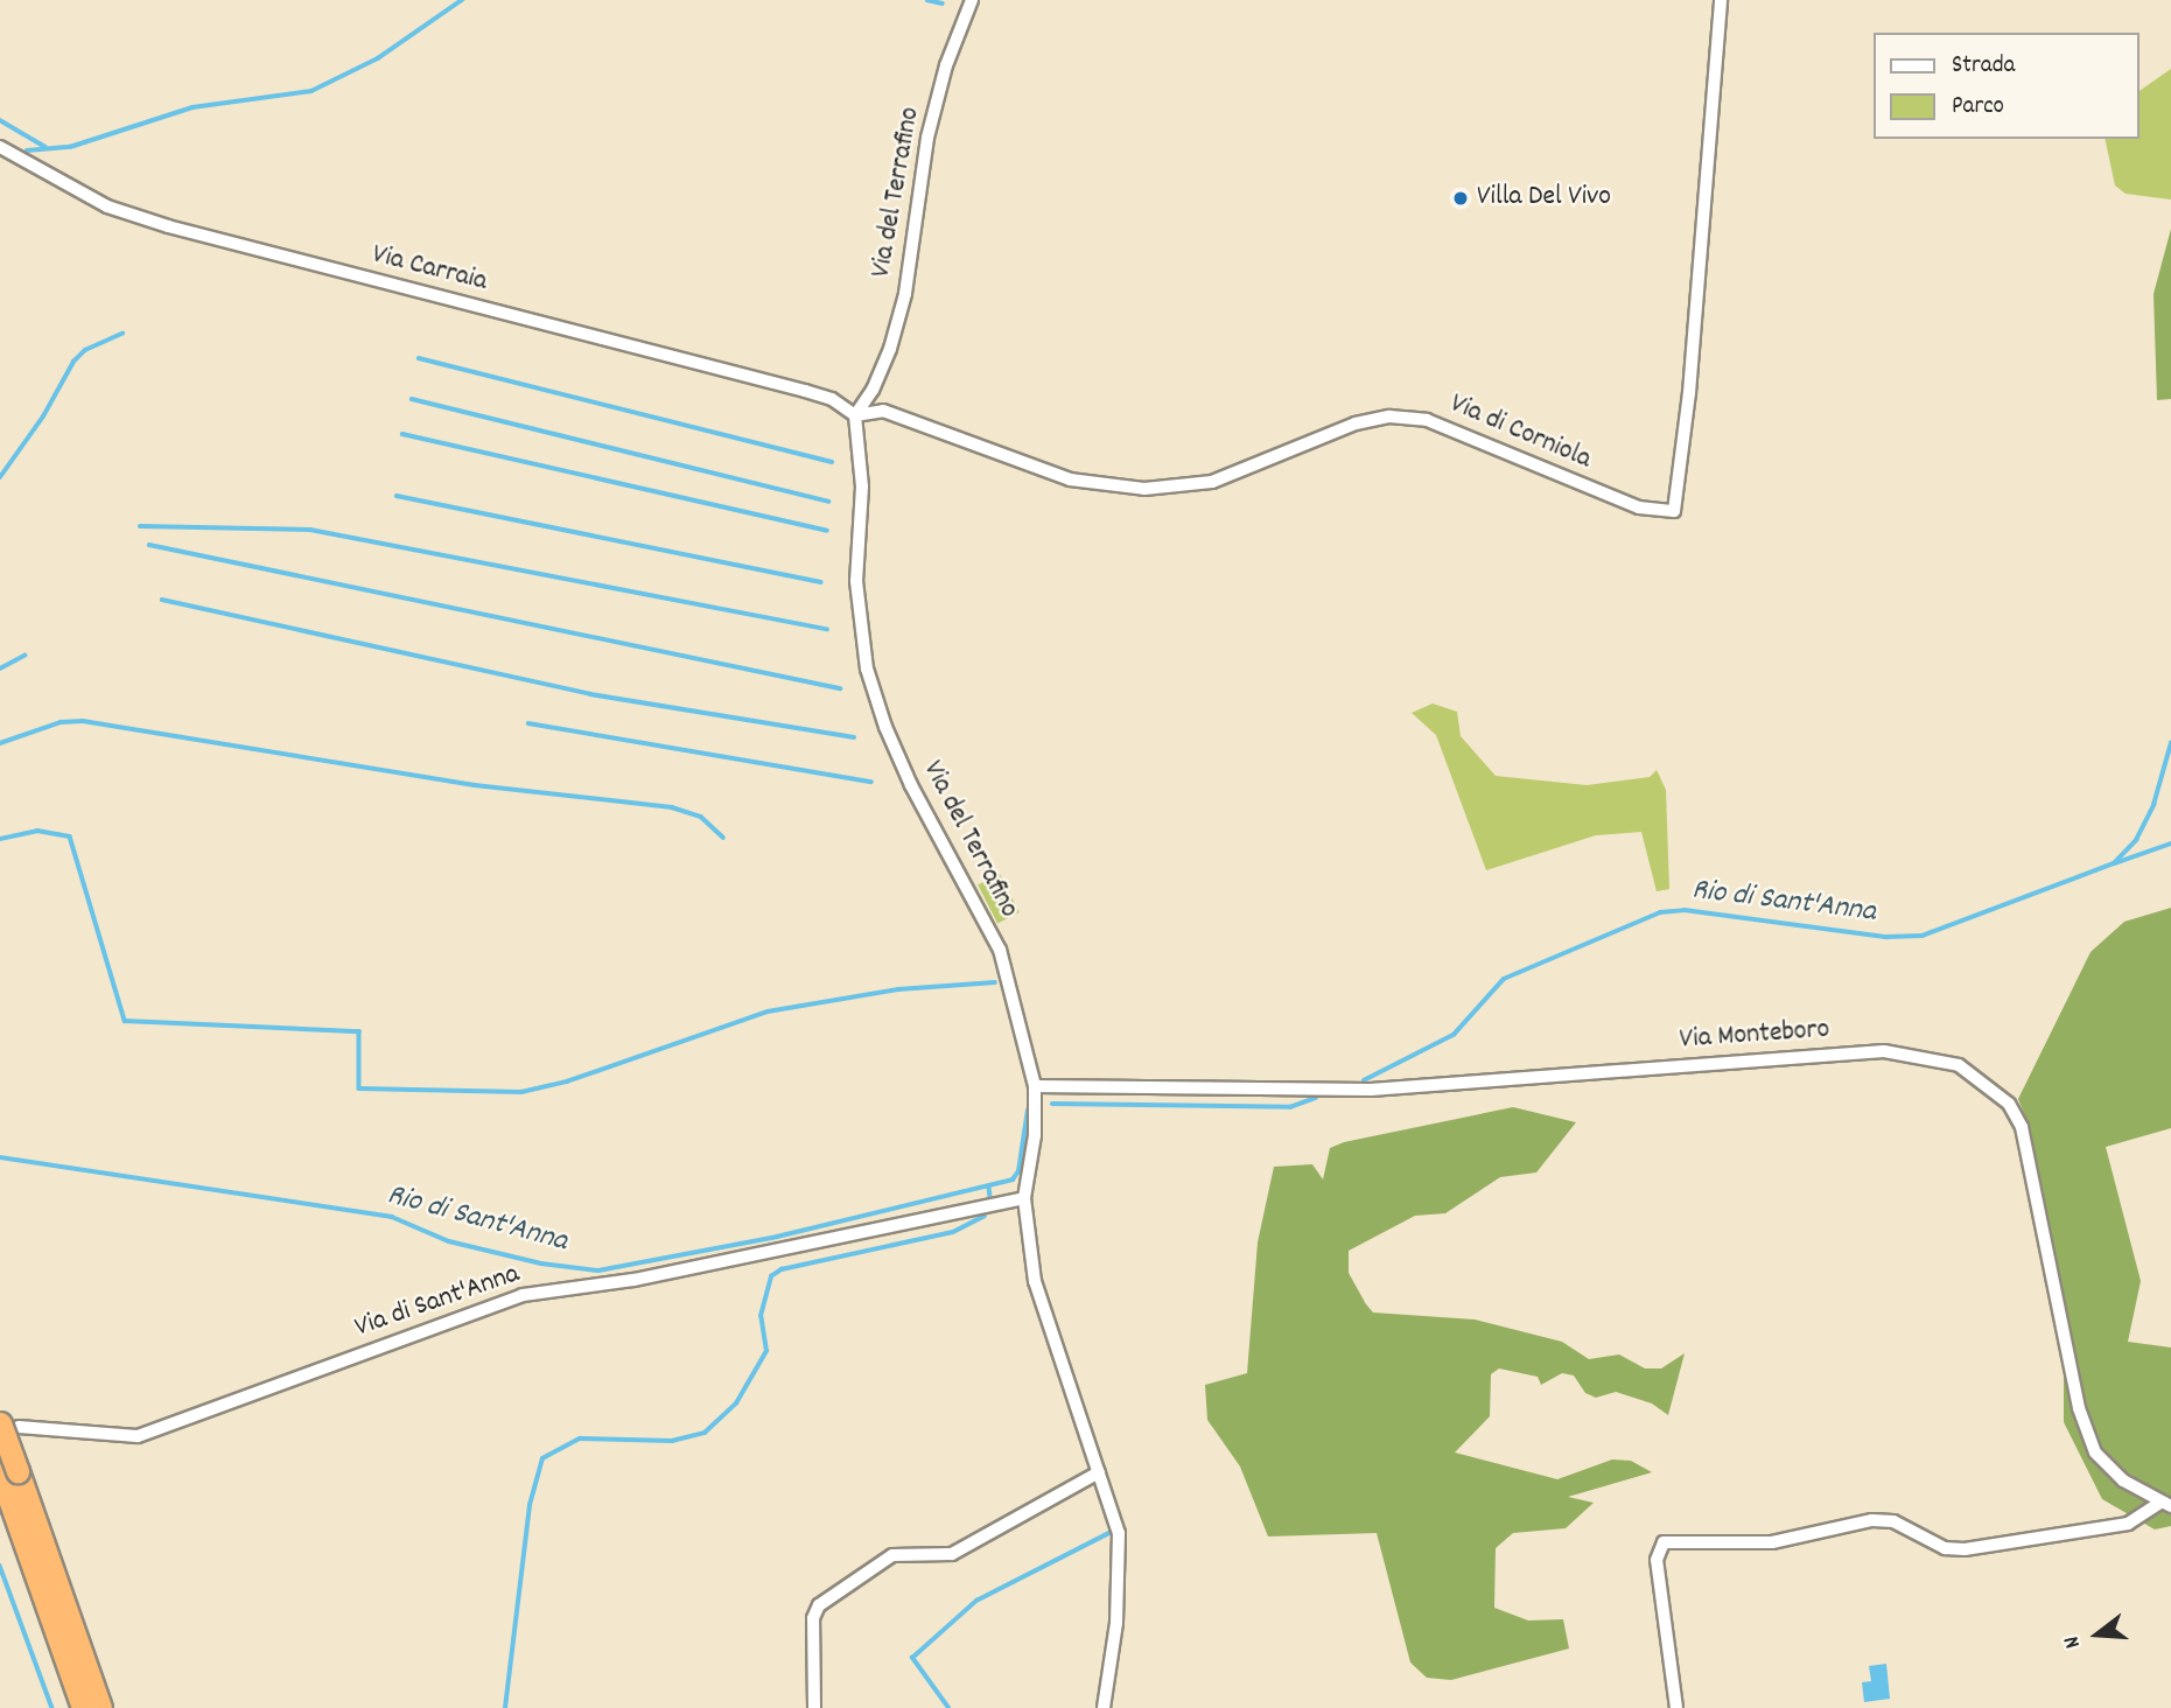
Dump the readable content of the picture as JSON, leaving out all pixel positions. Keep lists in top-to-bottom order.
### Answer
{
  "streets": {
    "street": [
      "Via del Terrafino",
      "Via Carraia",
      "Via di Corniola",
      "Via Monteboro",
      "Via di Sant'Anna"
    ]
  },
  "crossings": [
    ["Via del Terrafino", "Via Carraia"],
    ["Via del Terrafino", "Via di Corniola"],
    ["Via del Terrafino", "Via Monteboro"],
    ["Via del Terrafino", "Via di Sant'Anna"],
    ["Via Carraia", "Via di Corniola"]
  ],
  "water": ["Rio di Sant'Anna"],
  "places": ["Villa Del Vivo"],
  "legend": ["Strada", "Parco"],
  "north": "left"
}
